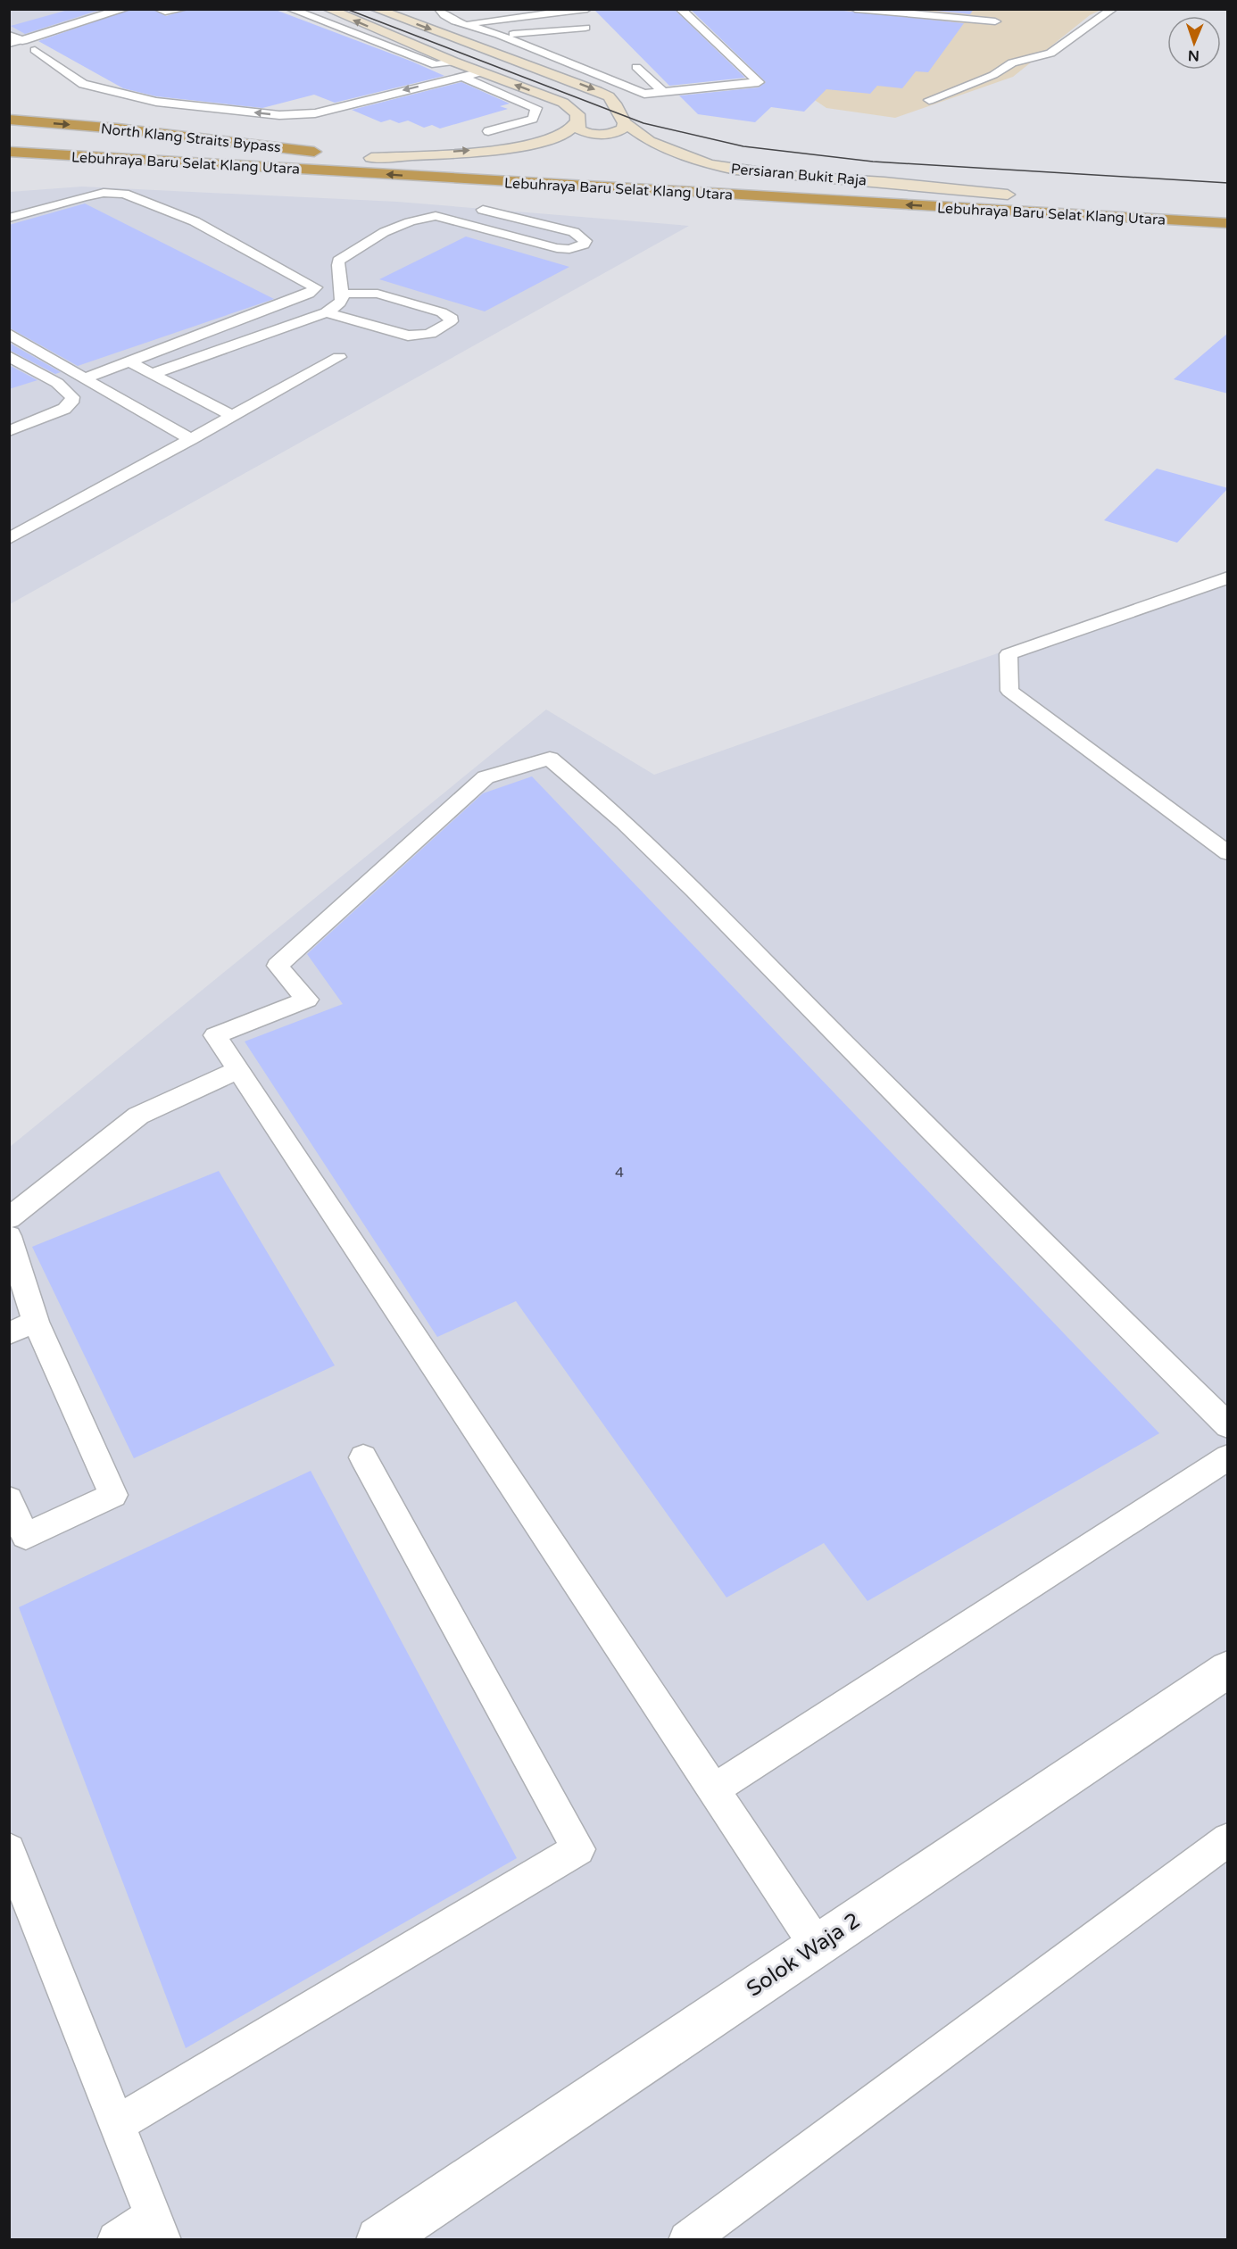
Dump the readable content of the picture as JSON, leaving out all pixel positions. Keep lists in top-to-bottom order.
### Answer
{
  "streets": {
    "highway": ["North Klang Straits Bypass", "Lebuhraya Baru Selat Klang Utara"],
    "main road": ["Persiaran Bukit Raja"],
    "street": ["Solok Waja 2"]
  },
  "crossings": [
    ["North Klang Straits Bypass", "Lebuhraya Baru Selat Klang Utara"],
    ["Lebuhraya Baru Selat Klang Utara", "Persiaran Bukit Raja"]
  ],
  "house_numbers": ["4"],
  "north": "bottom"
}
